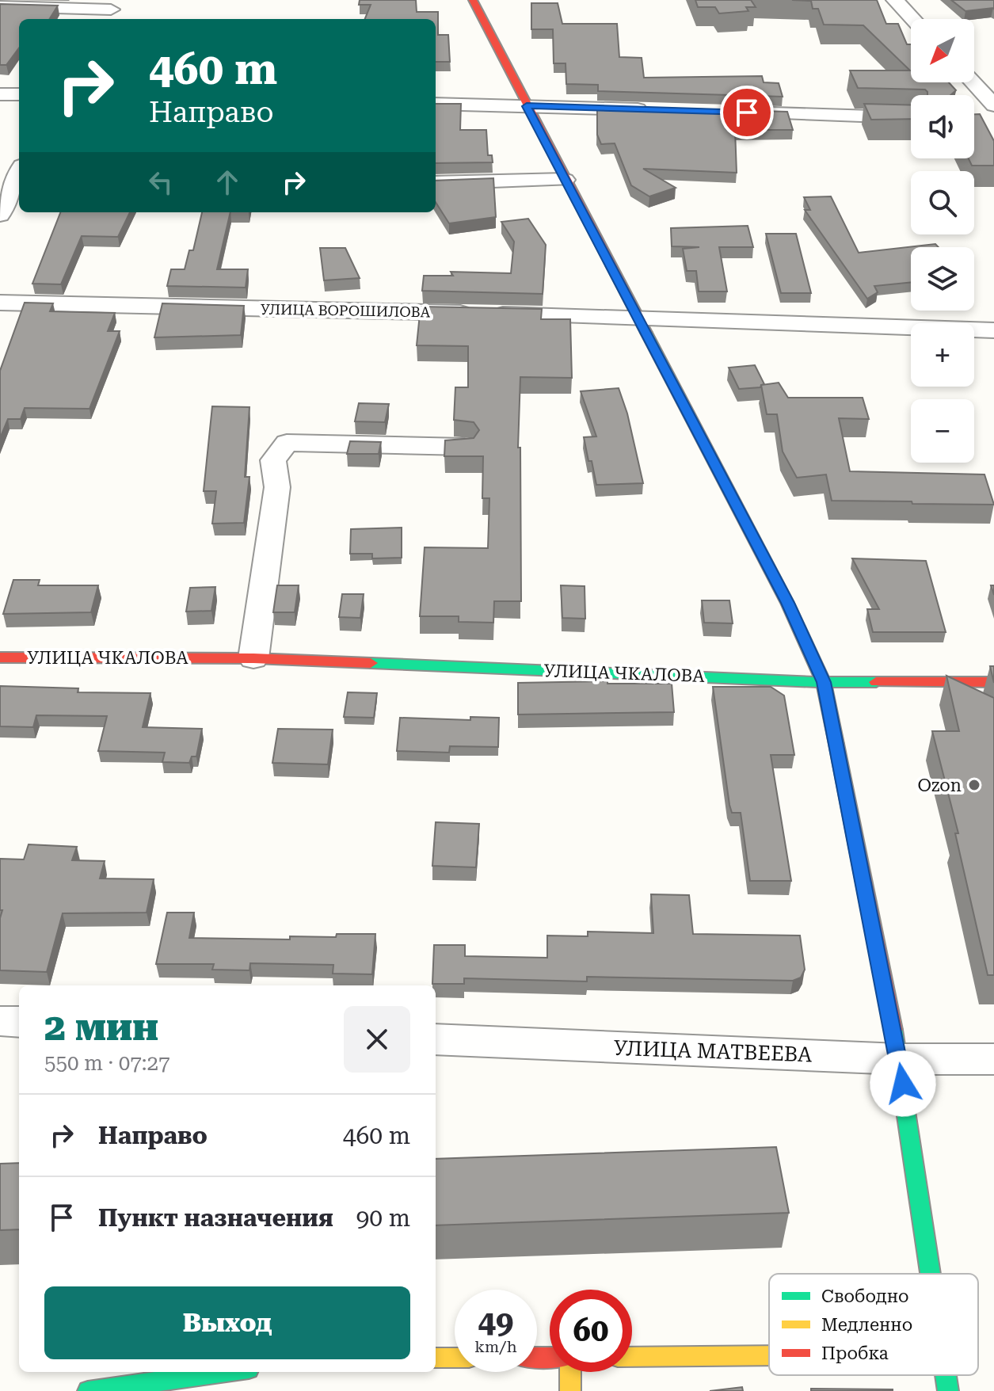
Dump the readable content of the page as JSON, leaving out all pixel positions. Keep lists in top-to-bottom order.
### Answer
{
  "streets": {
    "main road": ["УЛИЦА ЧКАЛОВА"],
    "street": ["УЛИЦА ВОРОШИЛОВА", "УЛИЦА МАТВЕЕВА"]
  },
  "places": ["Ozon"],
  "legend": ["Свободно", "Медленно", "Пробка"],
  "north": "bottom left",
  "page": {
    "map_buttons": ["+", "−"],
    "turn": ["460 m", "Направо"],
    "heading": ["2 мин", "550 m · 07:27"],
    "list": [
      {
        "name": "Направо",
        "value": "460 m"
      },
      {
        "name": "Пункт назначения",
        "value": "90 m"
      }
    ],
    "buttons": "Выход",
    "speed": "49 km/h",
    "limit": "60"
  }
}
